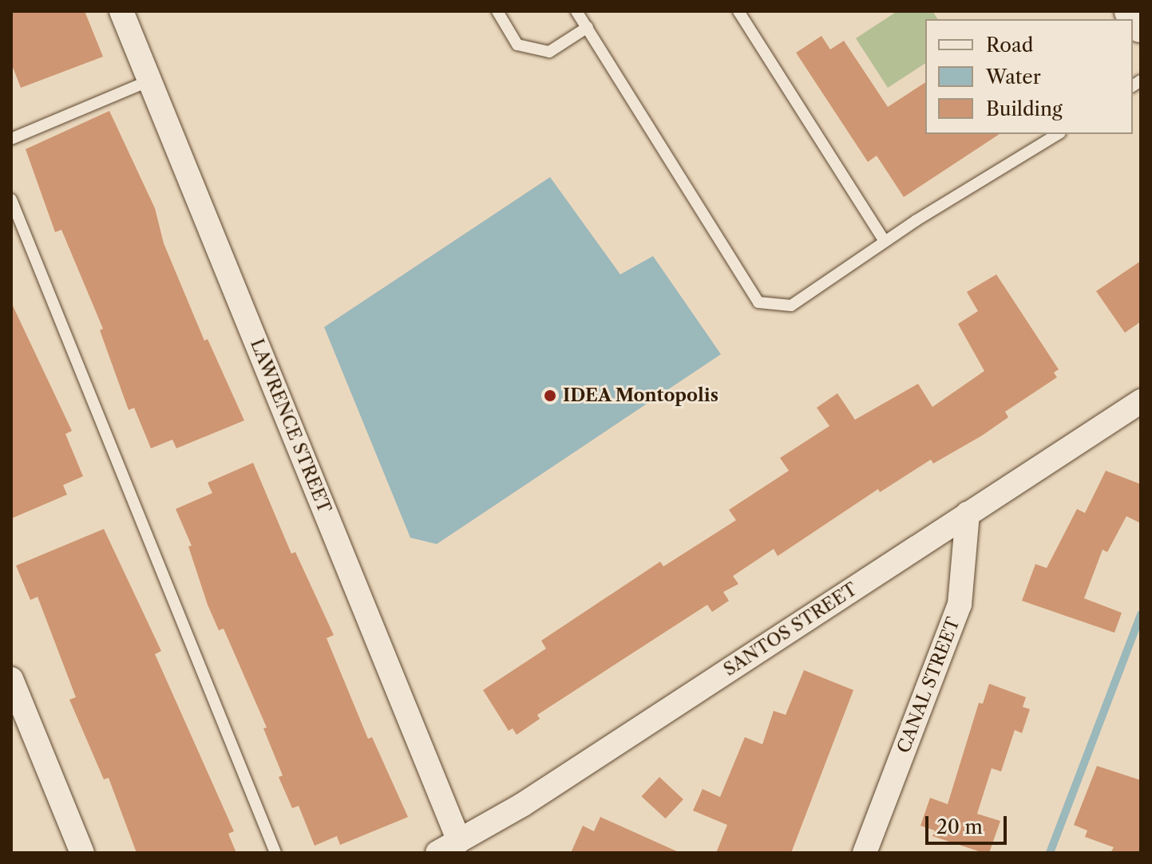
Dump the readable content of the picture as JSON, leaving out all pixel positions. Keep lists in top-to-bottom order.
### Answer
{
  "streets": {
    "street": ["LAWRENCE STREET", "SANTOS STREET", "CANAL STREET"]
  },
  "crossings": [
    ["LAWRENCE STREET", "SANTOS STREET"],
    ["SANTOS STREET", "CANAL STREET"]
  ],
  "places": ["IDEA Montopolis"],
  "legend": ["Road", "Water", "Building"],
  "scale_bar": "20 m"
}
